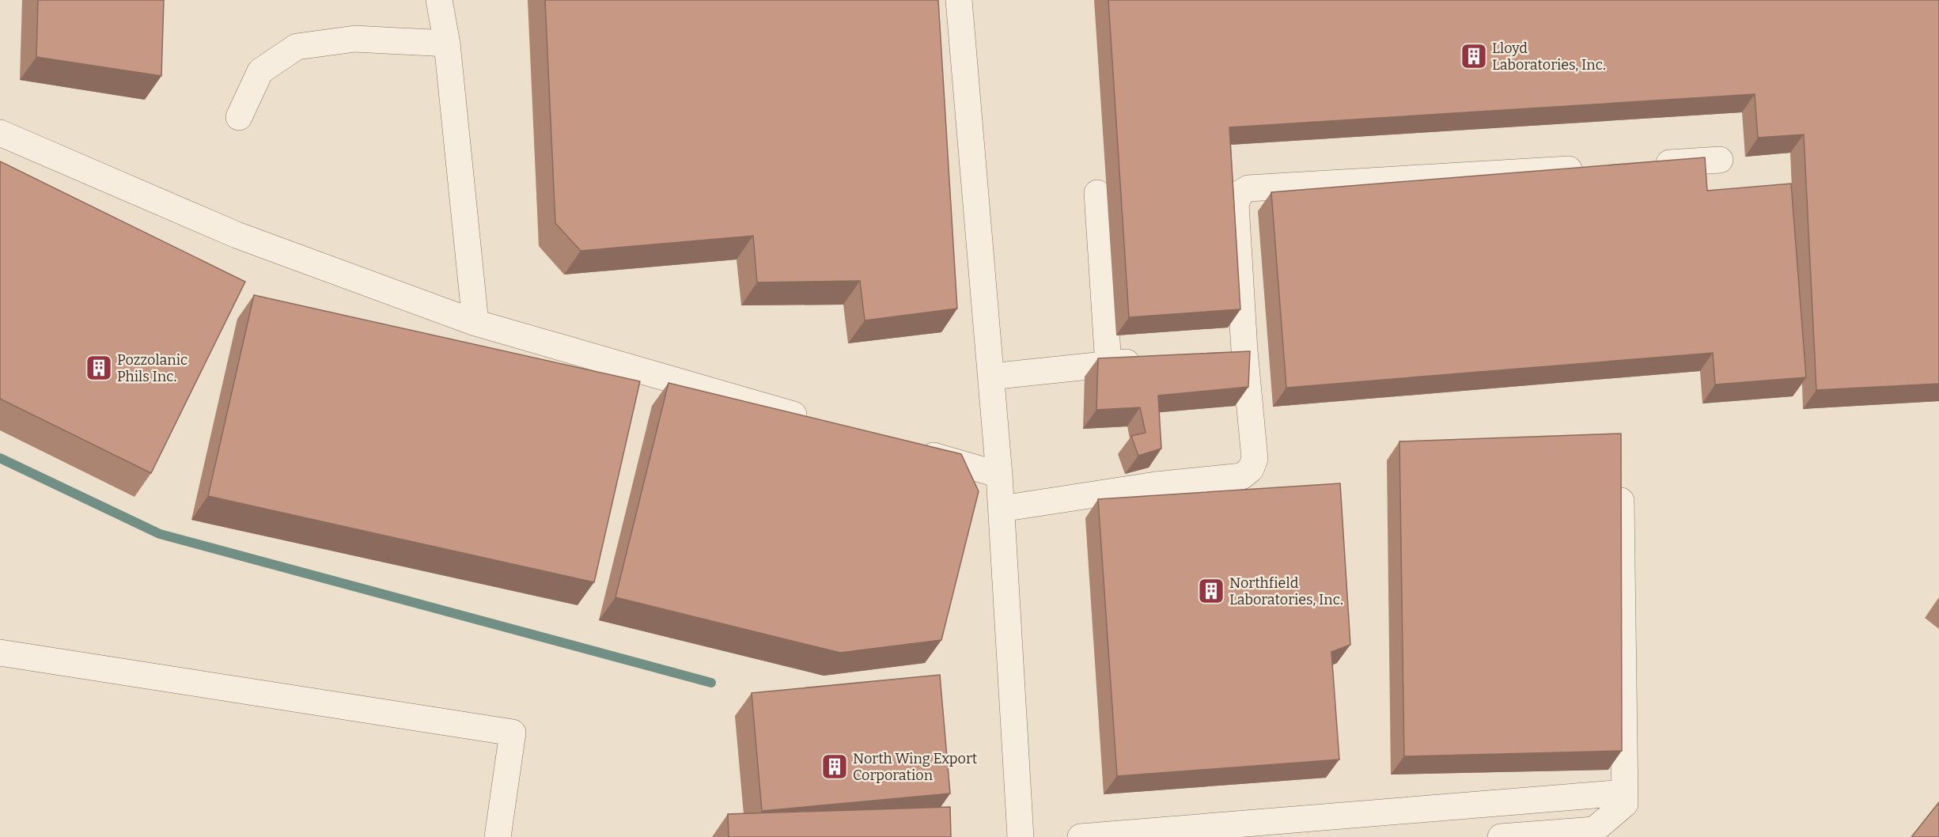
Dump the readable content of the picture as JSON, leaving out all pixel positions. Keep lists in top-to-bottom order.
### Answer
{
  "places": {
    "building": [
      "Lloyd Laboratories, Inc.",
      "Pozzolanic Phils Inc.",
      "Northfield Laboratories, Inc.",
      "North Wing Export Corporation"
    ]
  }
}
